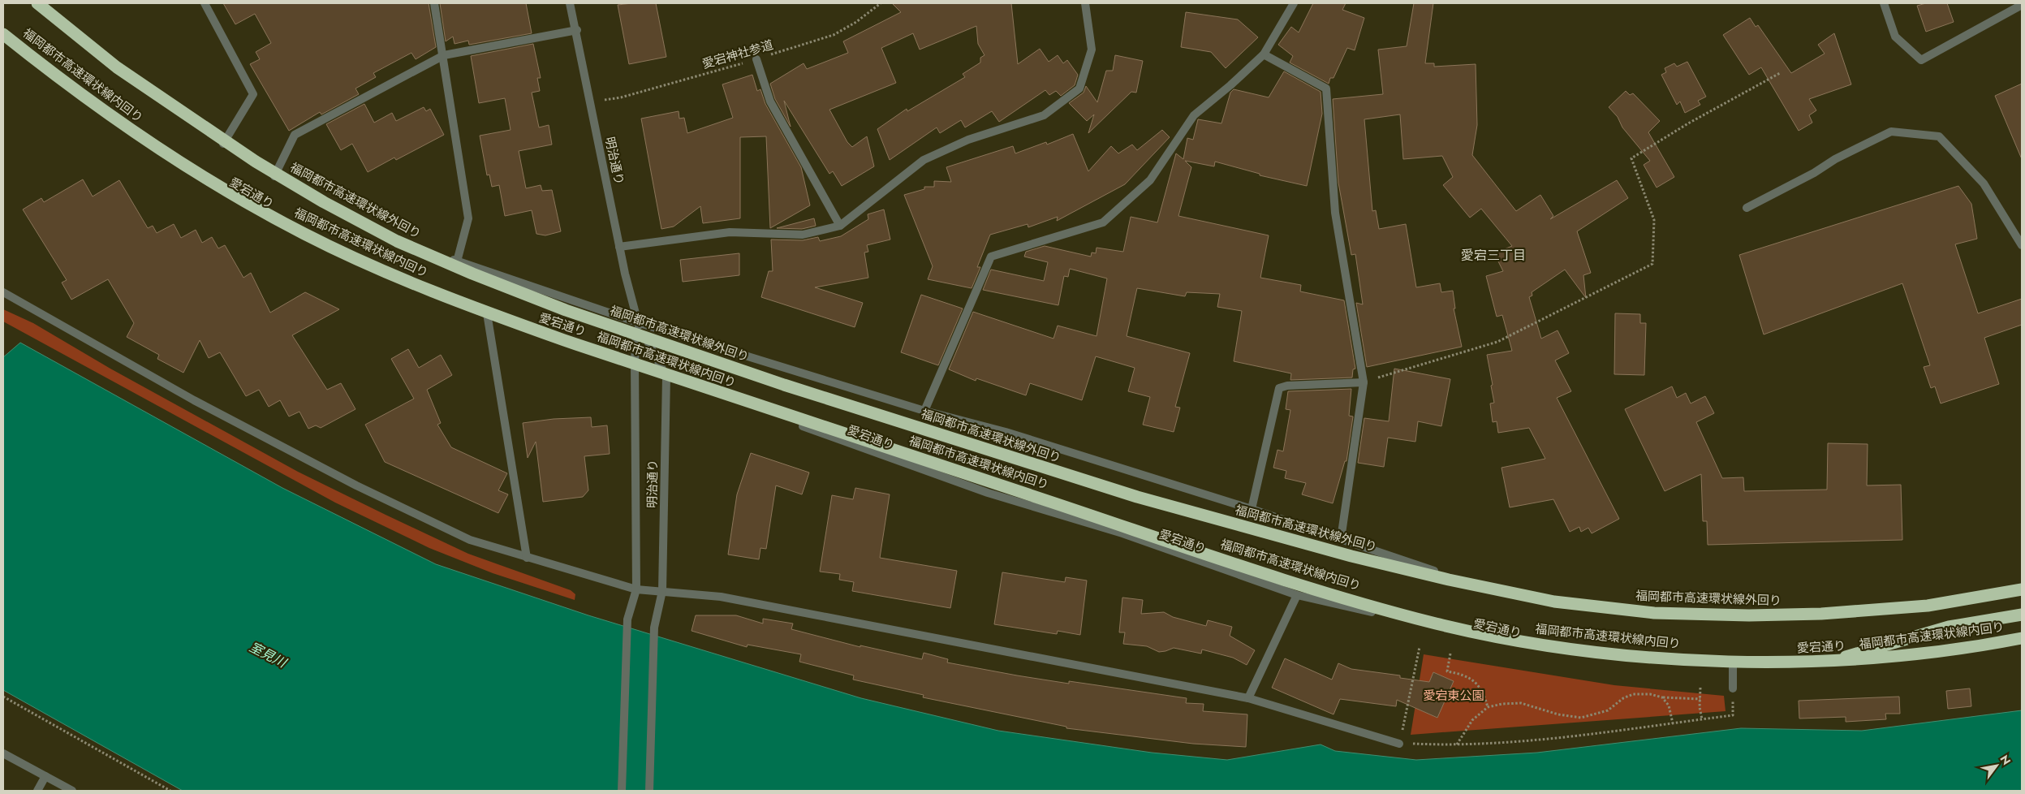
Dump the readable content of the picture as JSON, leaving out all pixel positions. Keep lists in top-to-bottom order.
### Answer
{
  "streets": {
    "highway": ["福岡都市高速環状線内回り", "福岡都市高速環状線外回り"],
    "street": ["明治通り", "愛宕通り"],
    "path": ["愛宕神社参道"]
  },
  "crossings": [
    ["愛宕神社参道", "明治通り"],
    ["福岡都市高速環状線内回り", "愛宕通り"],
    ["明治通り", "愛宕通り"]
  ],
  "districts": ["愛宕三丁目"],
  "water": ["室見川"],
  "parks": ["愛宕東公園"],
  "north": "top right"
}
